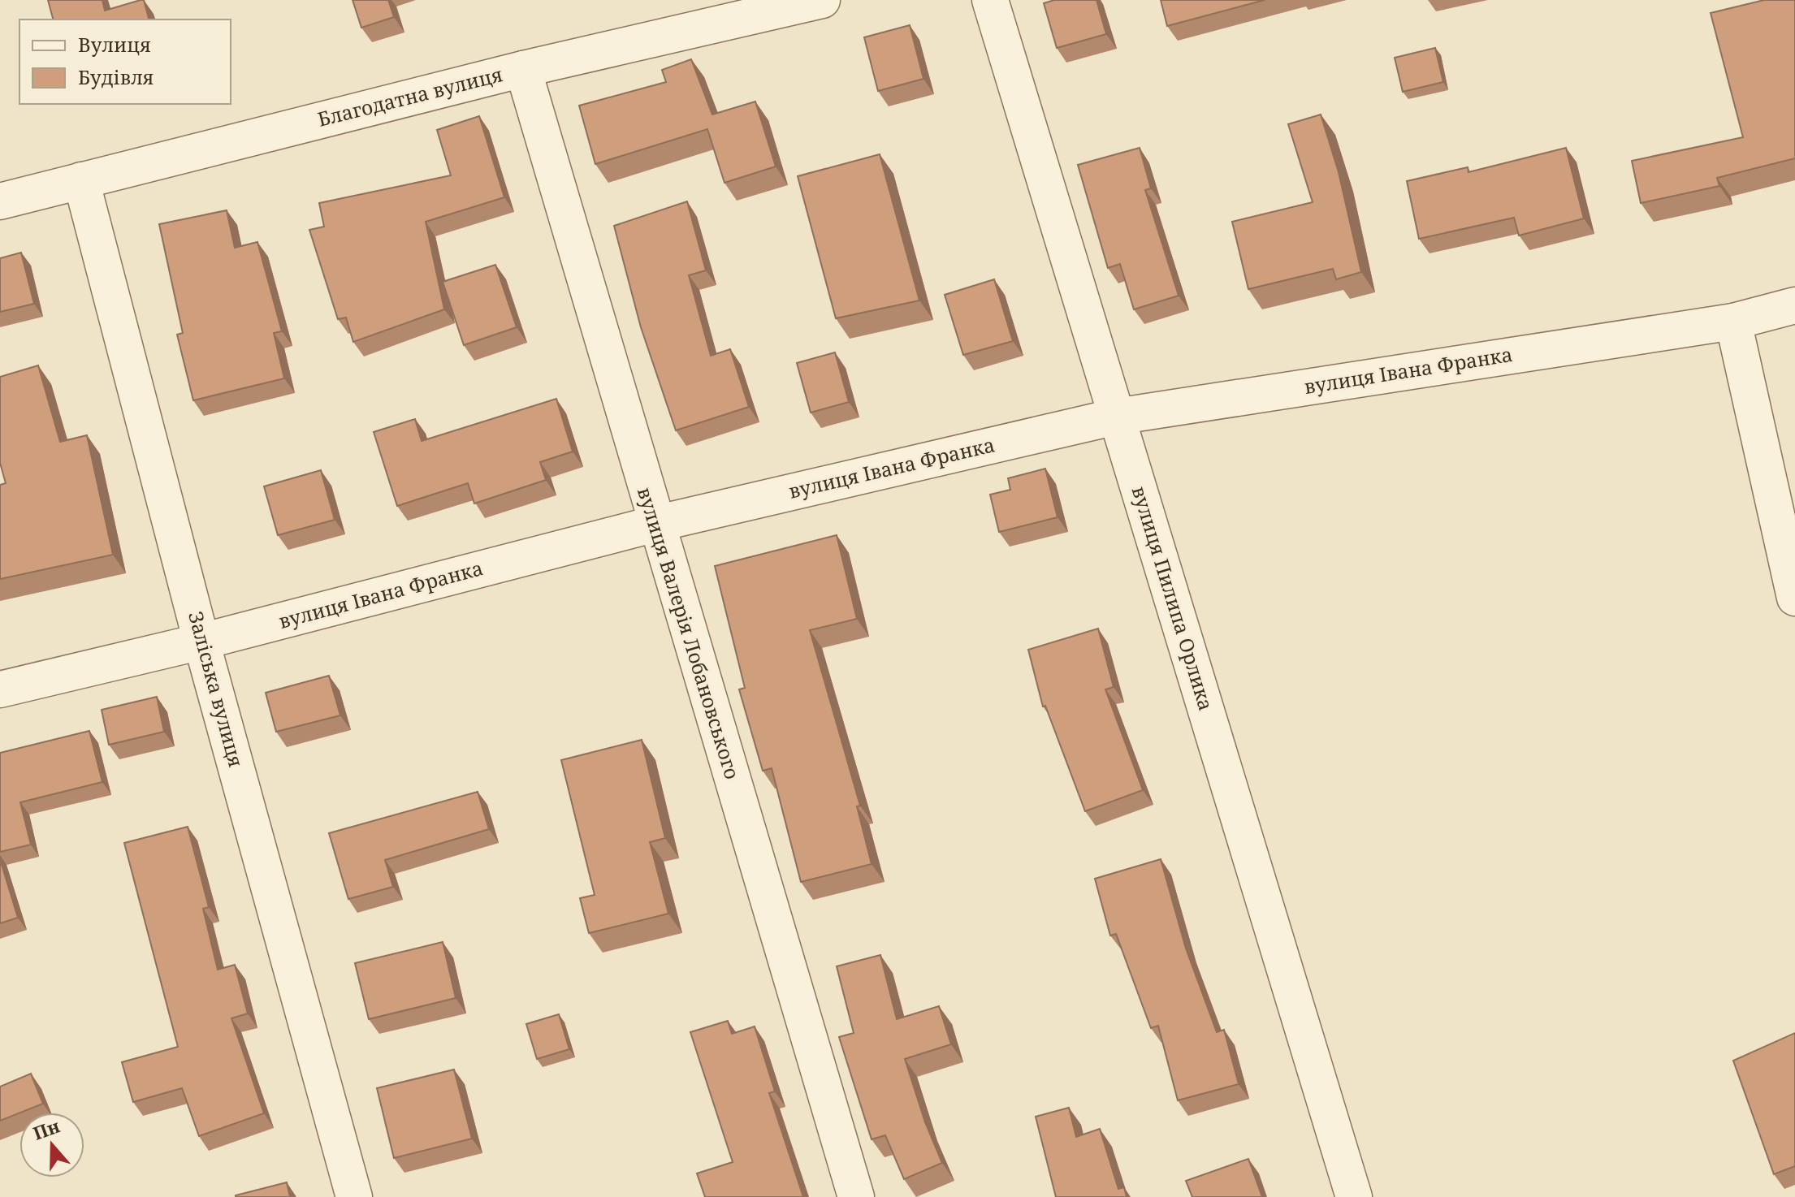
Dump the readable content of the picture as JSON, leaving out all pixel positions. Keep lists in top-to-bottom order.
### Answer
{
  "streets": {
    "street": [
      "Благодатна вулиця",
      "вулиця Івана Франка",
      "вулиця Пилипа Орлика",
      "вулиця Валерія Лобановського",
      "Заліська вулиця"
    ]
  },
  "crossings": [
    ["Благодатна вулиця", "вулиця Валерія Лобановського"],
    ["Благодатна вулиця", "Заліська вулиця"],
    ["вулиця Івана Франка", "вулиця Пилипа Орлика"],
    ["вулиця Івана Франка", "вулиця Валерія Лобановського"],
    ["вулиця Івана Франка", "Заліська вулиця"]
  ],
  "legend": ["Вулиця", "Будівля"],
  "north": "top"
}
